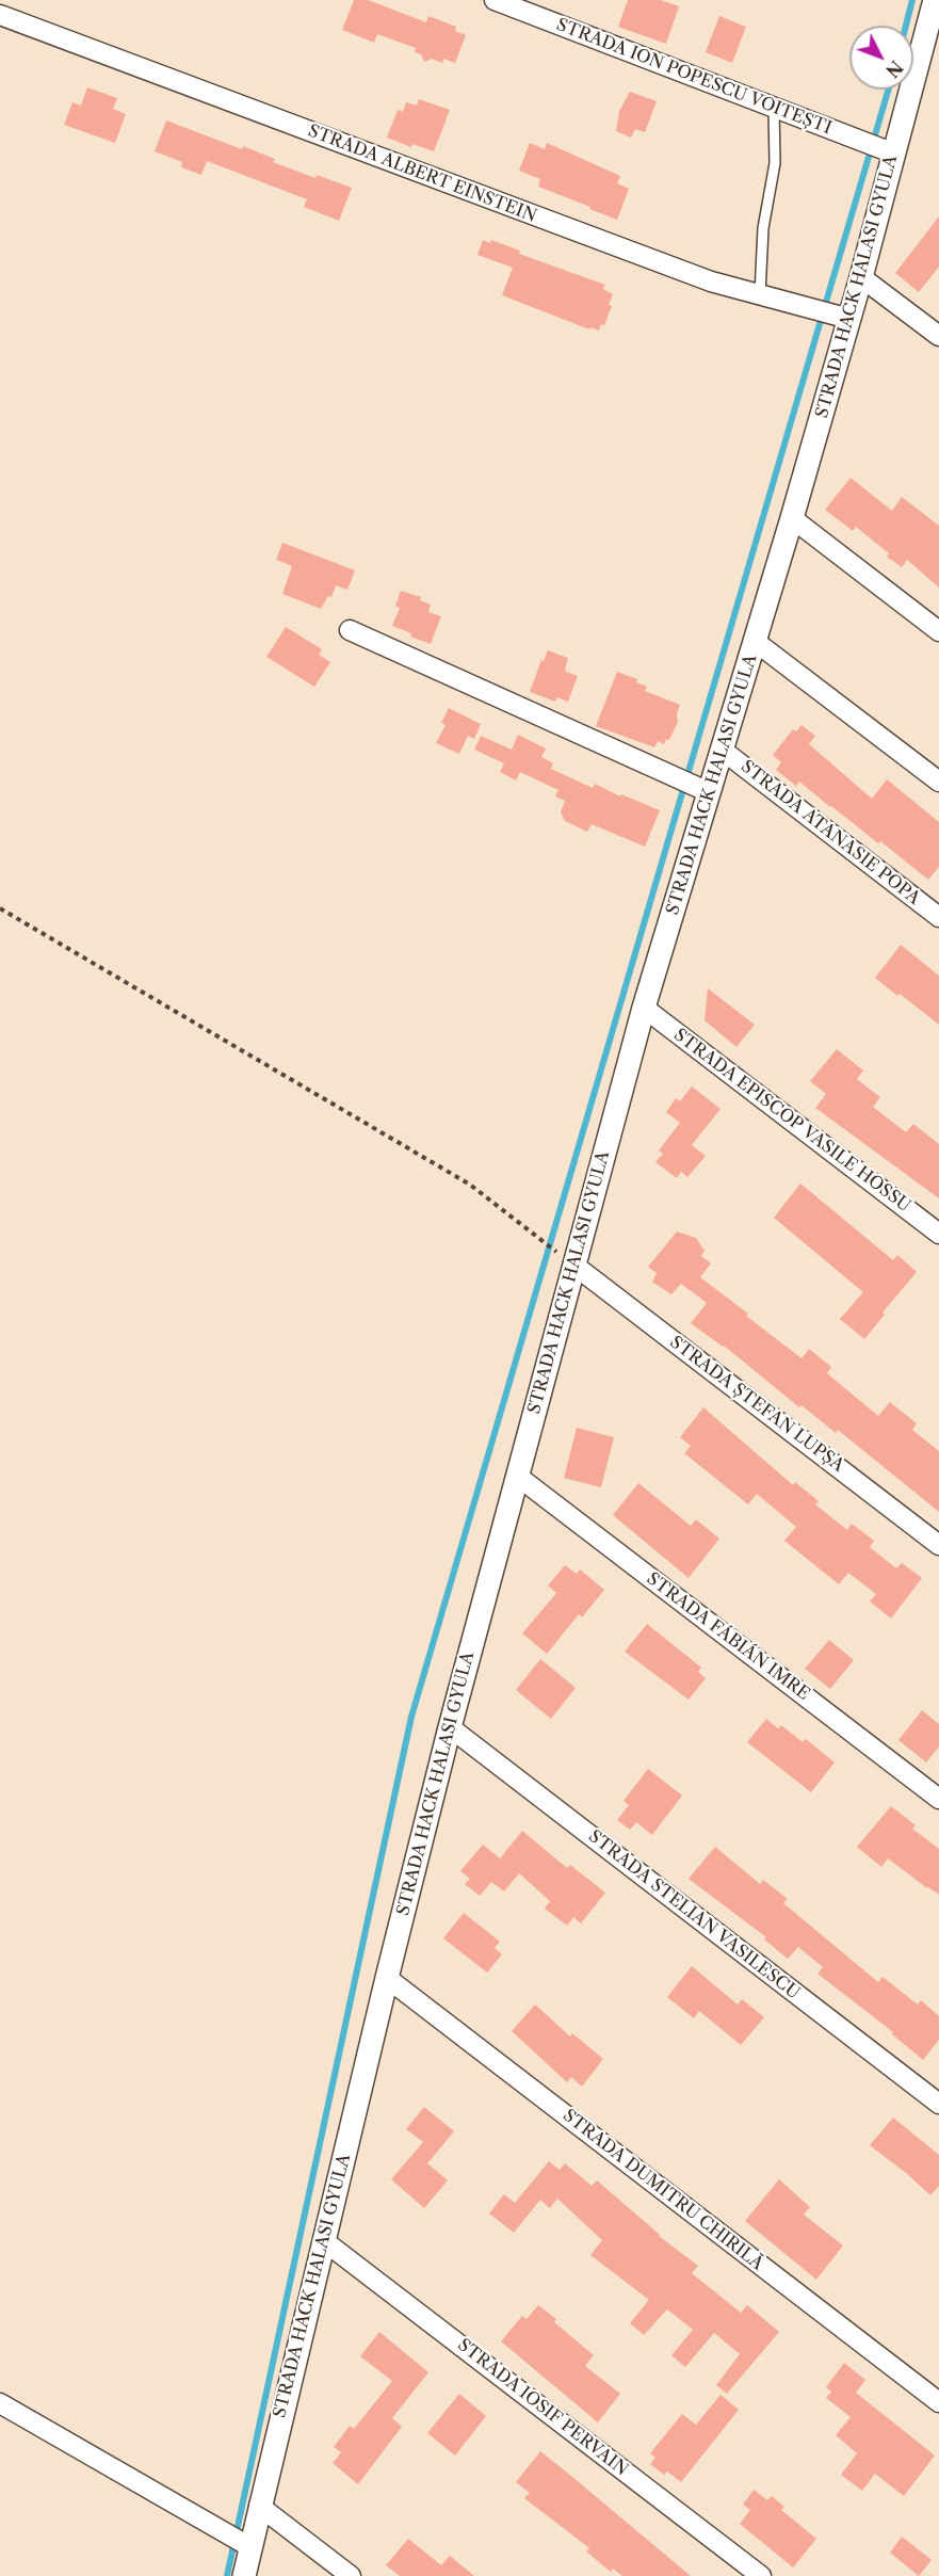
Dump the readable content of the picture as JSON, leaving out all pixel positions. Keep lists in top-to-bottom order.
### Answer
{
  "streets": {
    "street": [
      "STRADA ION POPESCU VOITEȘTI",
      "STRADA ALBERT EINSTEIN",
      "STRADA HACK HALASI GYULA",
      "STRADA ATANASIE POPA",
      "STRADA EPISCOP VASILE HOSSU",
      "STRADA ȘTEFAN LUPȘA",
      "STRADA FÁBIÁN IMRE",
      "STRADA STELIAN VASILESCU",
      "STRADA DUMITRU CHIRILĂ",
      "STRADA IOSIF PERVAIN"
    ]
  },
  "crossings": [
    ["STRADA ION POPESCU VOITEȘTI", "STRADA HACK HALASI GYULA"],
    ["STRADA ALBERT EINSTEIN", "STRADA HACK HALASI GYULA"],
    ["STRADA HACK HALASI GYULA", "STRADA ATANASIE POPA"],
    ["STRADA HACK HALASI GYULA", "STRADA EPISCOP VASILE HOSSU"],
    ["STRADA HACK HALASI GYULA", "STRADA ȘTEFAN LUPȘA"],
    ["STRADA HACK HALASI GYULA", "STRADA FÁBIÁN IMRE"],
    ["STRADA HACK HALASI GYULA", "STRADA STELIAN VASILESCU"],
    ["STRADA HACK HALASI GYULA", "STRADA DUMITRU CHIRILĂ"],
    ["STRADA HACK HALASI GYULA", "STRADA IOSIF PERVAIN"]
  ],
  "north": "bottom right"
}
